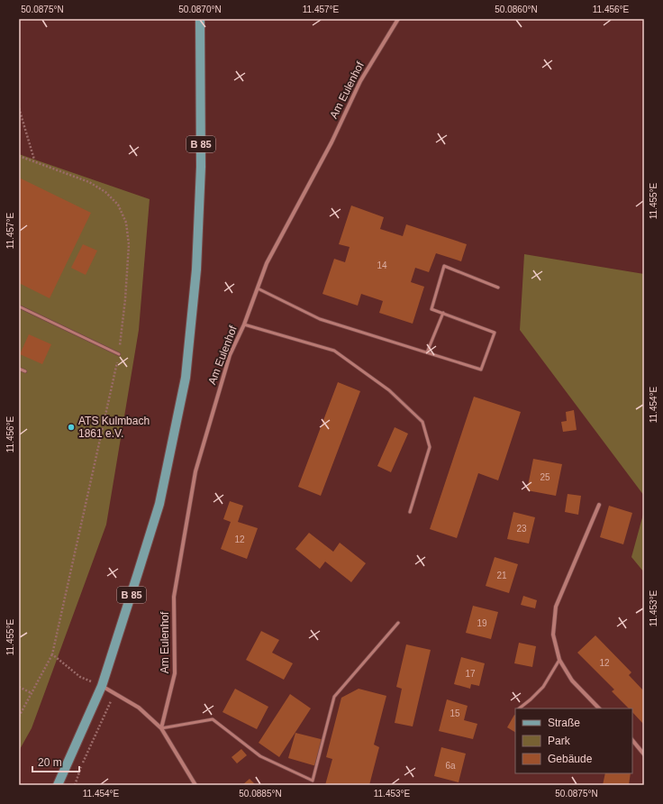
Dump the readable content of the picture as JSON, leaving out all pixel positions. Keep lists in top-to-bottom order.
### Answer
{
  "streets": {
    "main road": ["B 85"],
    "street": ["Am Eulenhof"]
  },
  "places": ["ATS Kulmbach 1861 e.V."],
  "house_numbers": [
    "14",
    "25",
    "23",
    "12",
    "21",
    "19",
    "12",
    "17",
    "15",
    "6a"
  ],
  "legend": ["Straße", "Park", "Gebäude"],
  "scale_bar": "20 m",
  "coordinates": [
    "50.0875°N",
    "50.0870°N",
    "11.457°E",
    "50.0860°N",
    "11.456°E",
    "11.455°E",
    "11.454°E",
    "11.453°E",
    "50.0885°N"
  ]
}
